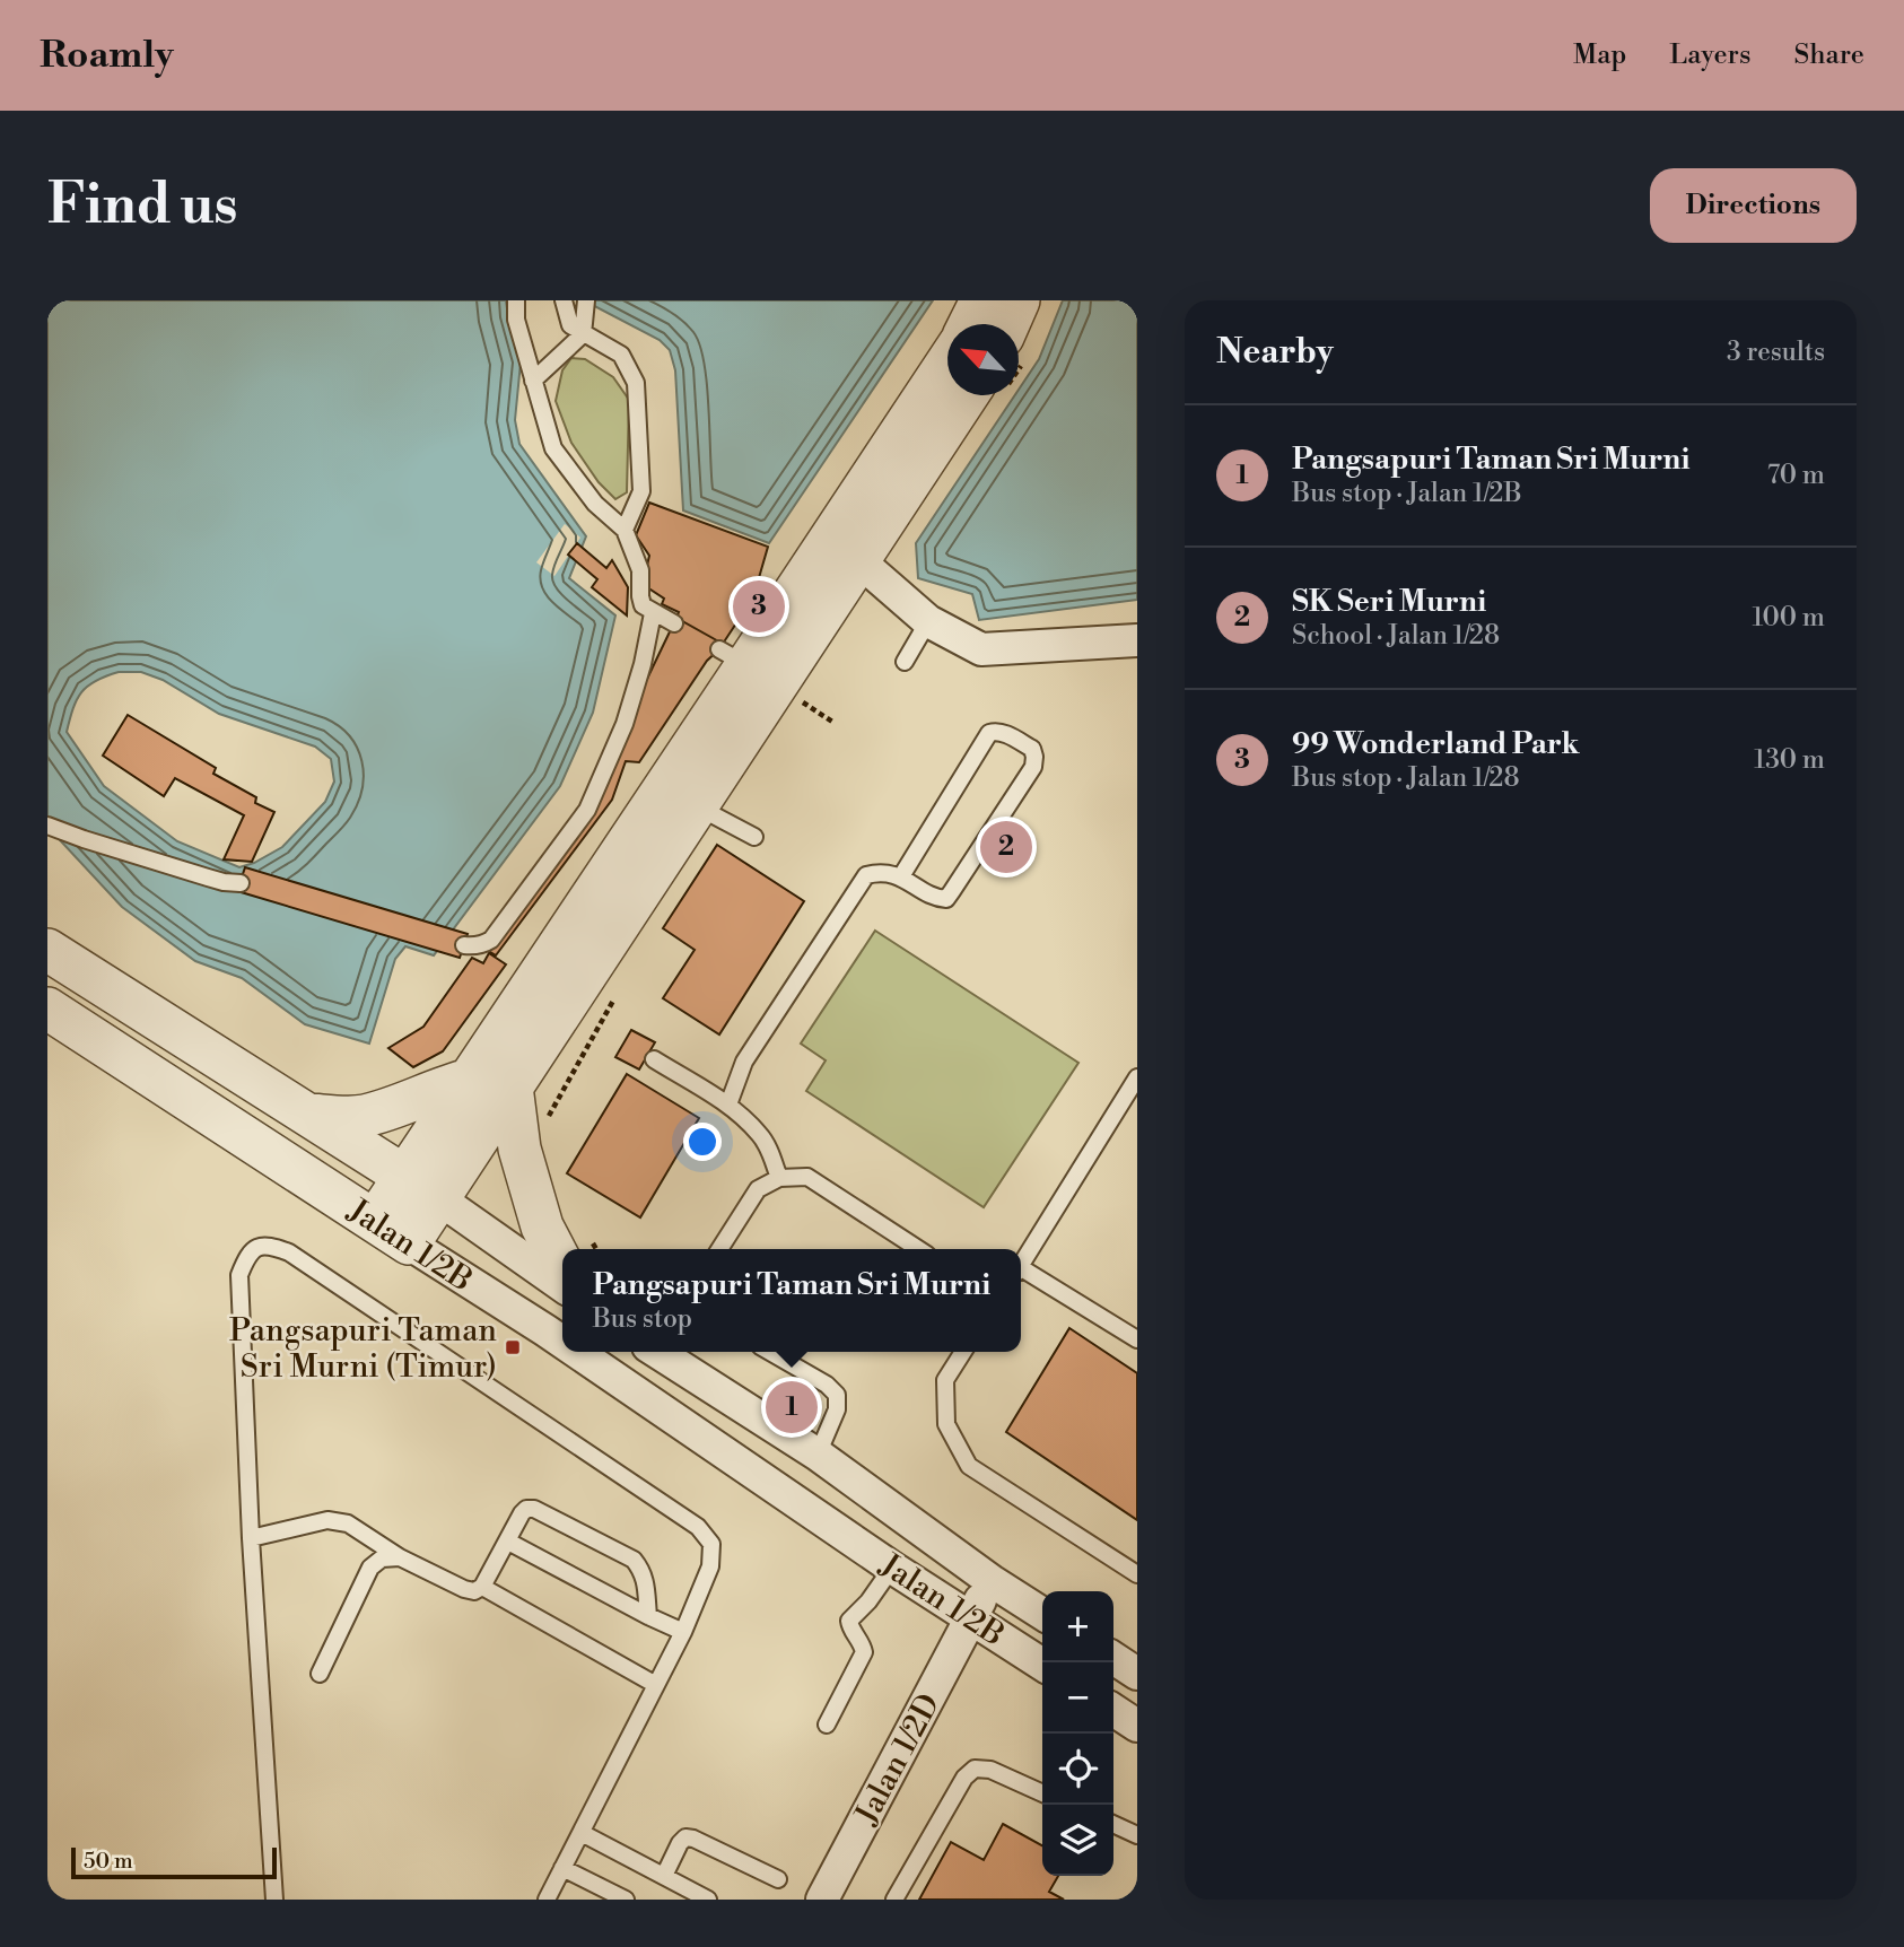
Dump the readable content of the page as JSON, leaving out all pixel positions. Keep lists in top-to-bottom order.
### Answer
{
  "streets": {
    "street": ["Jalan 1/2B", "Jalan 1/2D"]
  },
  "crossings": [
    ["Jalan 1/2B", "Jalan 1/2D"]
  ],
  "places": {
    "transit": ["Pangsapuri Taman Sri Murni (Timur)"]
  },
  "scale_bar": "50 m",
  "north": "top left",
  "page": {
    "header": "Roamly",
    "nav": ["Map", "Layers", "Share"],
    "buttons": "Directions",
    "title": "Find us",
    "heading": ["Nearby", "3 results"],
    "list": [
      {
        "mark": "1",
        "name": "Pangsapuri Taman Sri Murni",
        "note": "Bus stop · Jalan 1/2B",
        "value": "70 m"
      },
      {
        "mark": "2",
        "name": "SK Seri Murni",
        "note": "School · Jalan 1/28",
        "value": "100 m"
      },
      {
        "mark": "3",
        "name": "99 Wonderland Park",
        "note": "Bus stop · Jalan 1/28",
        "value": "130 m"
      }
    ],
    "pins": ["3", "2", "1"],
    "popup": ["Pangsapuri Taman Sri Murni", "Bus stop"],
    "map_buttons": ["+", "−"],
    "scale": "50 m"
  }
}
